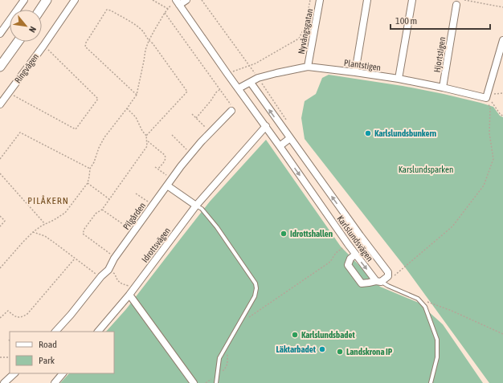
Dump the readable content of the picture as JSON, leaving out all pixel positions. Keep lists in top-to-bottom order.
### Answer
{
  "streets": {
    "street": [
      "Nyvångsgatan",
      "Hjortstigen",
      "Plantstigen",
      "Ringvägen",
      "Pilgården",
      "Karlslundsvägen",
      "Idrottsvägen"
    ]
  },
  "crossings": [
    ["Nyvångsgatan", "Plantstigen"],
    ["Hjortstigen", "Plantstigen"],
    ["Plantstigen", "Karlslundsvägen"],
    ["Karlslundsvägen", "Idrottsvägen"]
  ],
  "districts": ["PILÅKERN"],
  "parks": ["Karslundsparken"],
  "places": [
    "Karlslundsbunkern",
    "Idrottshallen",
    "Karlslundsbadet",
    "Läktarbadet",
    "Landskrona IP"
  ],
  "legend": ["Road", "Park"],
  "scale_bar": "100 m",
  "north": "bottom right"
}
